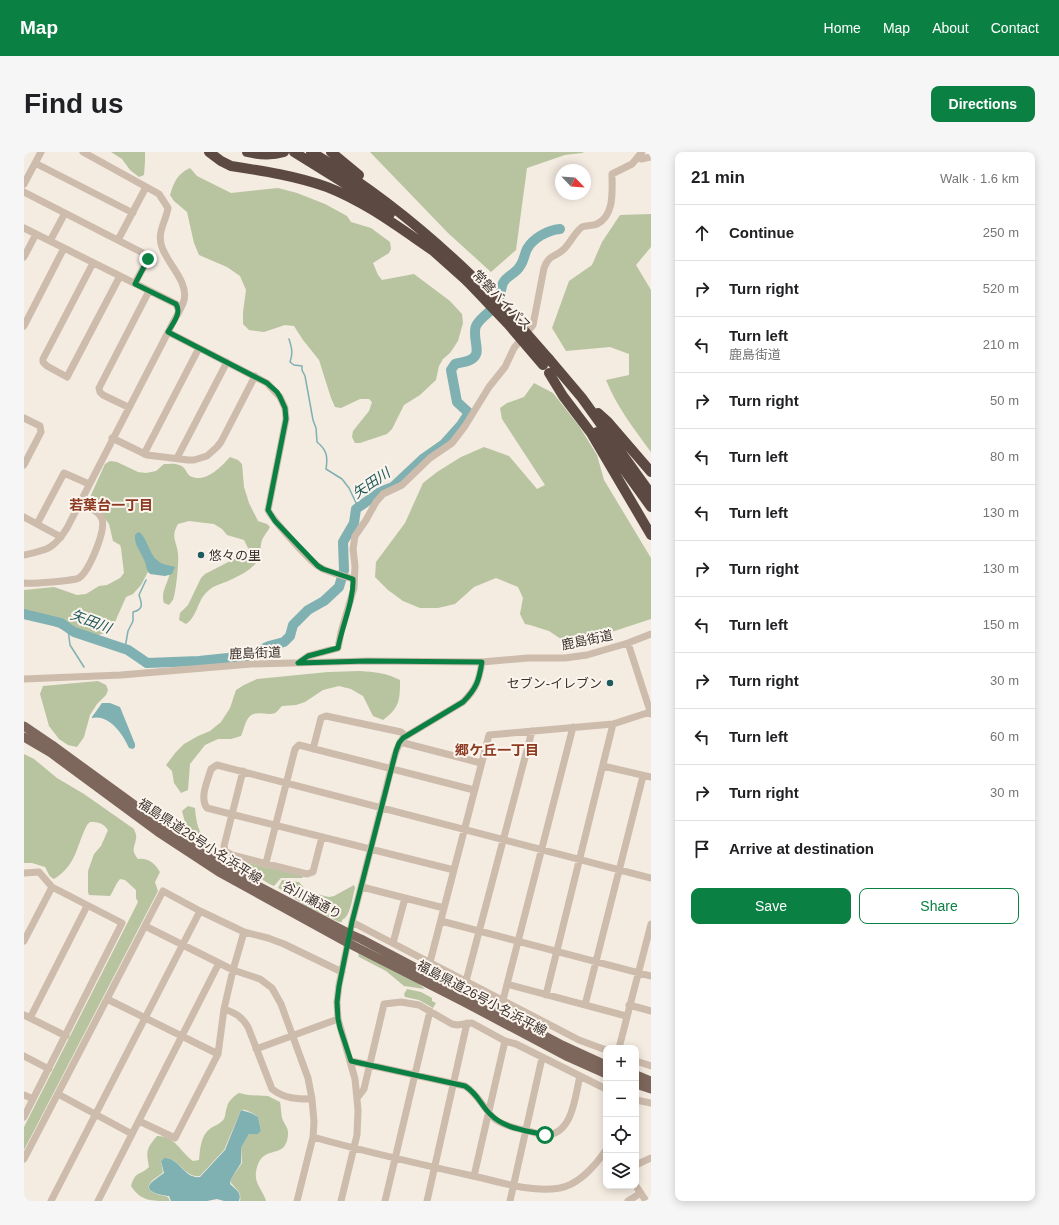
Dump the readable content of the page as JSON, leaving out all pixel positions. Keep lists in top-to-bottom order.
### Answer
{
  "streets": {
    "highway": ["常磐バイパス"],
    "main road": ["福島県道26号小名浜平線", "谷川瀬通り"],
    "street": ["鹿島街道"]
  },
  "crossings": [
    ["福島県道26号小名浜平線", "谷川瀬通り"]
  ],
  "districts": ["若葉台一丁目", "郷ケ丘一丁目"],
  "water": ["矢田川"],
  "places": ["悠々の里", "セブン-イレブン"],
  "north": "bottom right",
  "page": {
    "header": "Map",
    "nav": [
      "Home",
      "Map",
      "About",
      "Contact"
    ],
    "buttons": [
      "Directions",
      ["Save", "Share"]
    ],
    "title": "Find us",
    "heading": ["21 min", "Walk · 1.6 km"],
    "list": [
      ["Continue", "250 m"],
      ["Turn right", "520 m"],
      ["Turn left", "鹿島街道", "210 m"],
      ["Turn right", "50 m"],
      ["Turn left", "80 m"],
      ["Turn left", "130 m"],
      ["Turn right", "130 m"],
      ["Turn left", "150 m"],
      ["Turn right", "30 m"],
      ["Turn left", "60 m"],
      ["Turn right", "30 m"],
      "Arrive at destination"
    ],
    "map_buttons": ["+", "−"]
  }
}
